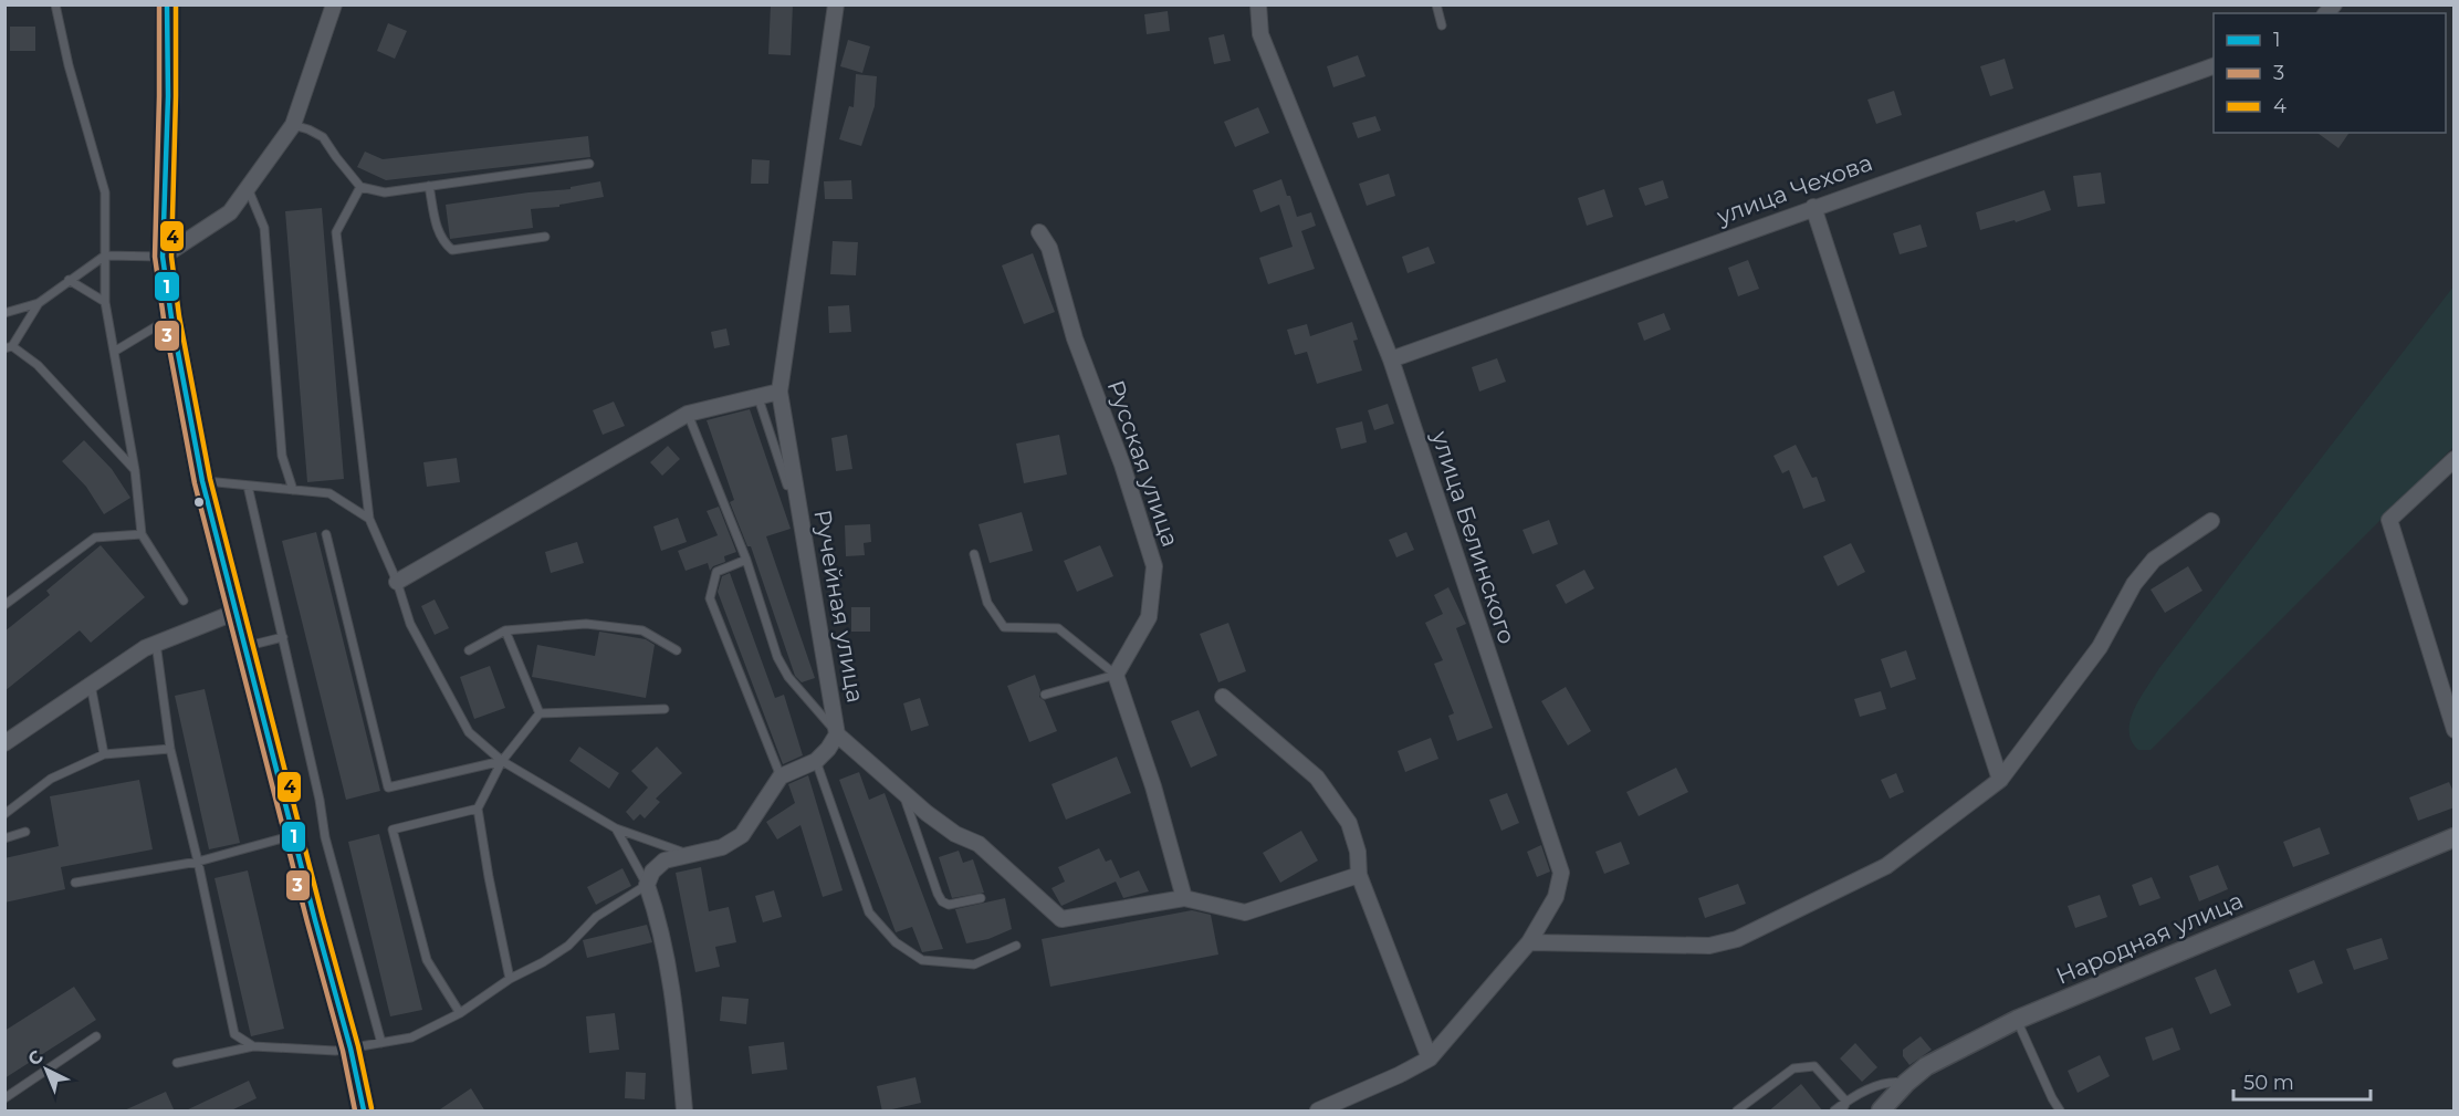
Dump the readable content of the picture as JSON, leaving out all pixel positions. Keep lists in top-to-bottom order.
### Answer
{
  "streets": {
    "street": [
      "улица Чехова",
      "Русская улица",
      "улица Белинского",
      "Ручейная улица",
      "Народная улица"
    ]
  },
  "crossings": [
    ["улица Чехова", "улица Белинского"]
  ],
  "lines": ["transit line 1", "transit line 3", "transit line 4"],
  "legend": ["1", "3", "4"],
  "scale_bar": "50 m",
  "north": "top left"
}
